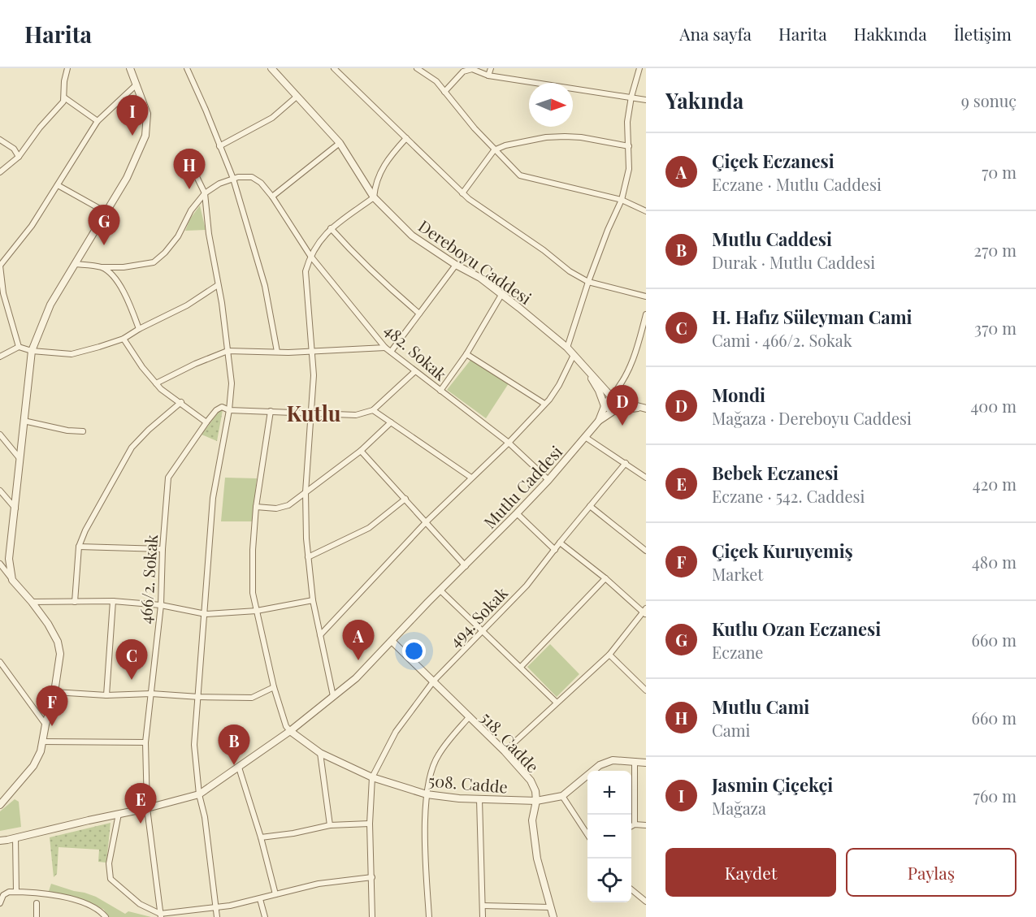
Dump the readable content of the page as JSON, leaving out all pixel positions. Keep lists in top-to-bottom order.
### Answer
{
  "streets": {
    "street": [
      "Dereboyu Caddesi",
      "482. Sokak",
      "Mutlu Caddesi",
      "466/2. Sokak",
      "494. Sokak",
      "518. Cadde",
      "508. Cadde"
    ]
  },
  "crossings": [
    ["Dereboyu Caddesi", "Mutlu Caddesi"],
    ["482. Sokak", "Mutlu Caddesi"],
    ["Mutlu Caddesi", "466/2. Sokak"],
    ["Mutlu Caddesi", "518. Cadde"],
    ["Mutlu Caddesi", "508. Cadde"],
    ["494. Sokak", "518. Cadde"],
    ["494. Sokak", "508. Cadde"],
    ["518. Cadde", "508. Cadde"]
  ],
  "districts": ["Kutlu"],
  "north": "right",
  "page": {
    "header": "Harita",
    "nav": [
      "Ana sayfa",
      "Harita",
      "Hakkında",
      "İletişim"
    ],
    "heading": ["Yakında", "9 sonuç"],
    "pins": [
      "I",
      "H",
      "G",
      "D",
      "A",
      "C",
      "F",
      "B",
      "E"
    ],
    "list": [
      {
        "mark": "A",
        "name": "Çiçek Eczanesi",
        "note": "Eczane · Mutlu Caddesi",
        "value": "70 m"
      },
      {
        "mark": "B",
        "name": "Mutlu Caddesi",
        "note": "Durak · Mutlu Caddesi",
        "value": "270 m"
      },
      {
        "mark": "C",
        "name": "H. Hafız Süleyman Cami",
        "note": "Cami · 466/2. Sokak",
        "value": "370 m"
      },
      {
        "mark": "D",
        "name": "Mondi",
        "note": "Mağaza · Dereboyu Caddesi",
        "value": "400 m"
      },
      {
        "mark": "E",
        "name": "Bebek Eczanesi",
        "note": "Eczane · 542. Caddesi",
        "value": "420 m"
      },
      {
        "mark": "F",
        "name": "Çiçek Kuruyemiş",
        "note": "Market",
        "value": "480 m"
      },
      {
        "mark": "G",
        "name": "Kutlu Ozan Eczanesi",
        "note": "Eczane",
        "value": "660 m"
      },
      {
        "mark": "H",
        "name": "Mutlu Cami",
        "note": "Cami",
        "value": "660 m"
      },
      {
        "mark": "I",
        "name": "Jasmin Çiçekçi",
        "note": "Mağaza",
        "value": "760 m"
      }
    ],
    "map_buttons": ["+", "−"],
    "buttons": ["Kaydet", "Paylaş"]
  }
}
